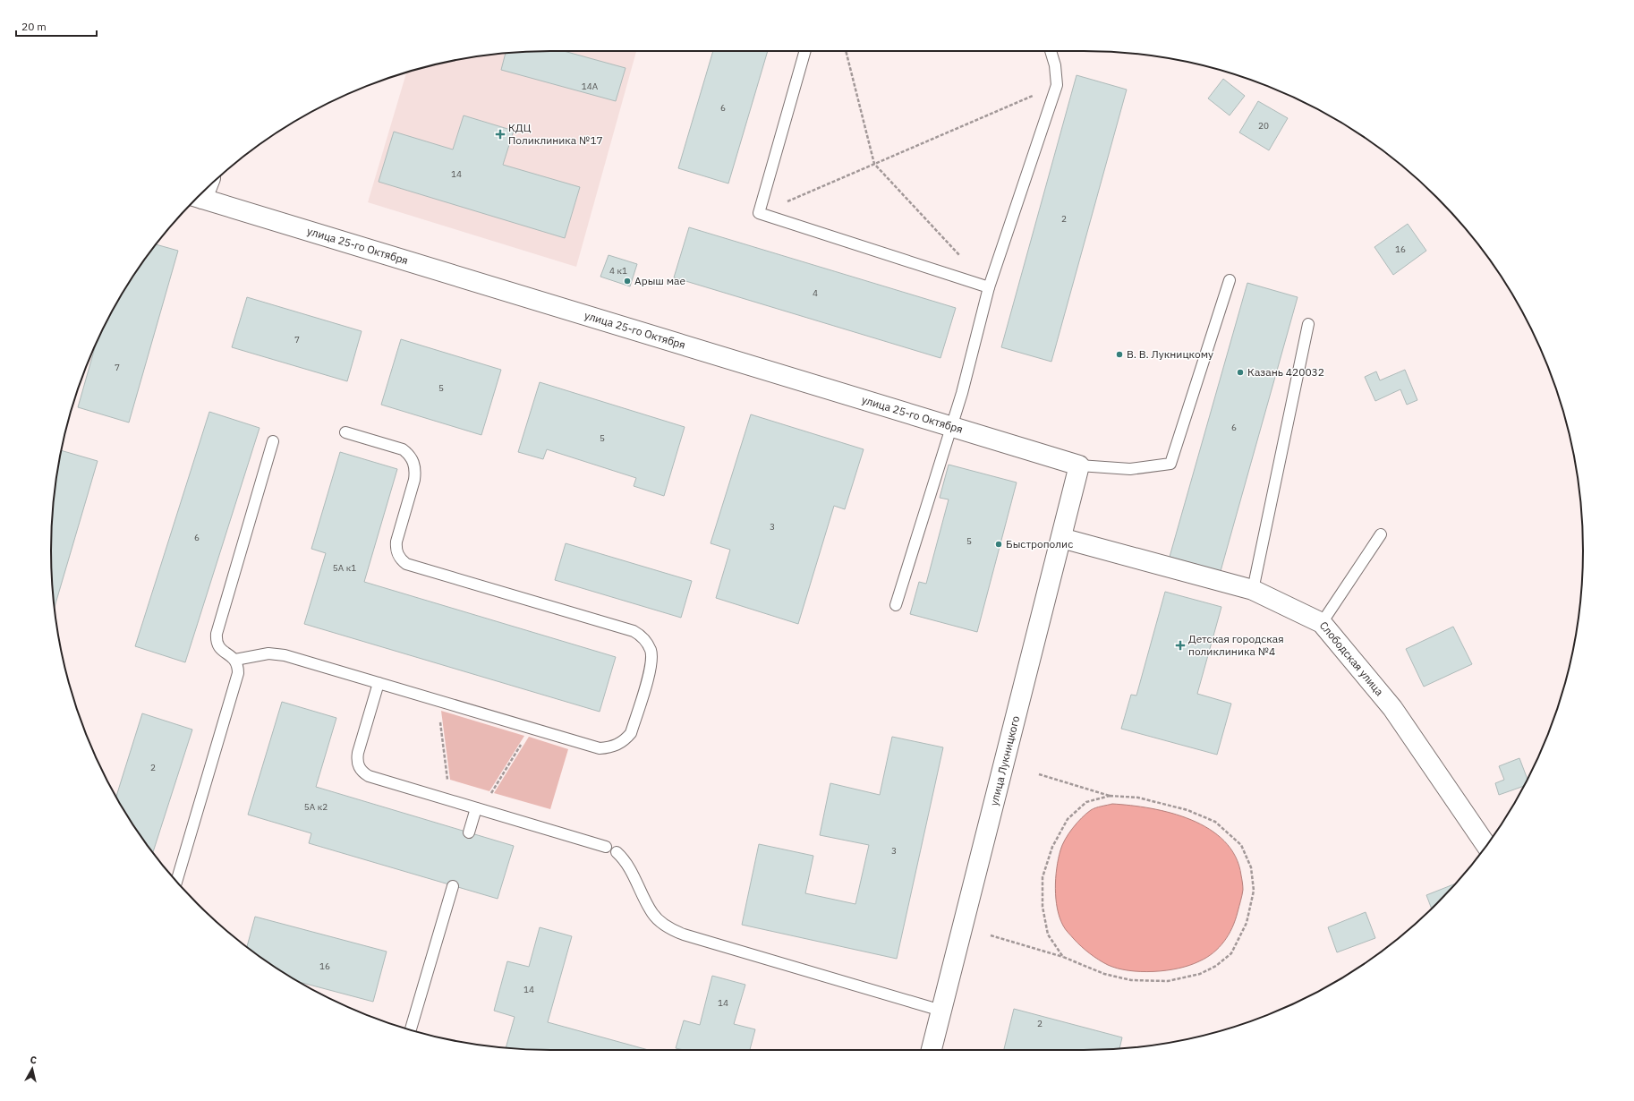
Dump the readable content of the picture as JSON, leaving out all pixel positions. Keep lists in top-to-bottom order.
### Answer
{
  "streets": {
    "street": ["улица 25-го Октября", "Слободская улица", "улица Лукницкого"]
  },
  "crossings": [
    ["улица 25-го Октября", "улица Лукницкого"],
    ["Слободская улица", "улица Лукницкого"]
  ],
  "places": {
    "health": ["КДЦ Поликлиника №17", "Детская городская поликлиника №4"],
    "other": [
      "Арыш мае",
      "В. В. Лукницкому",
      "Казань 420032",
      "Быстрополис"
    ]
  },
  "house_numbers": [
    "14А",
    "6",
    "20",
    "14",
    "2",
    "16",
    "4 к1",
    "4",
    "7",
    "7",
    "5",
    "6",
    "5",
    "3",
    "6",
    "5",
    "5А к1",
    "2",
    "5А к2",
    "3",
    "16",
    "14",
    "14",
    "2"
  ],
  "scale_bar": "20 m",
  "north": "top"
}
